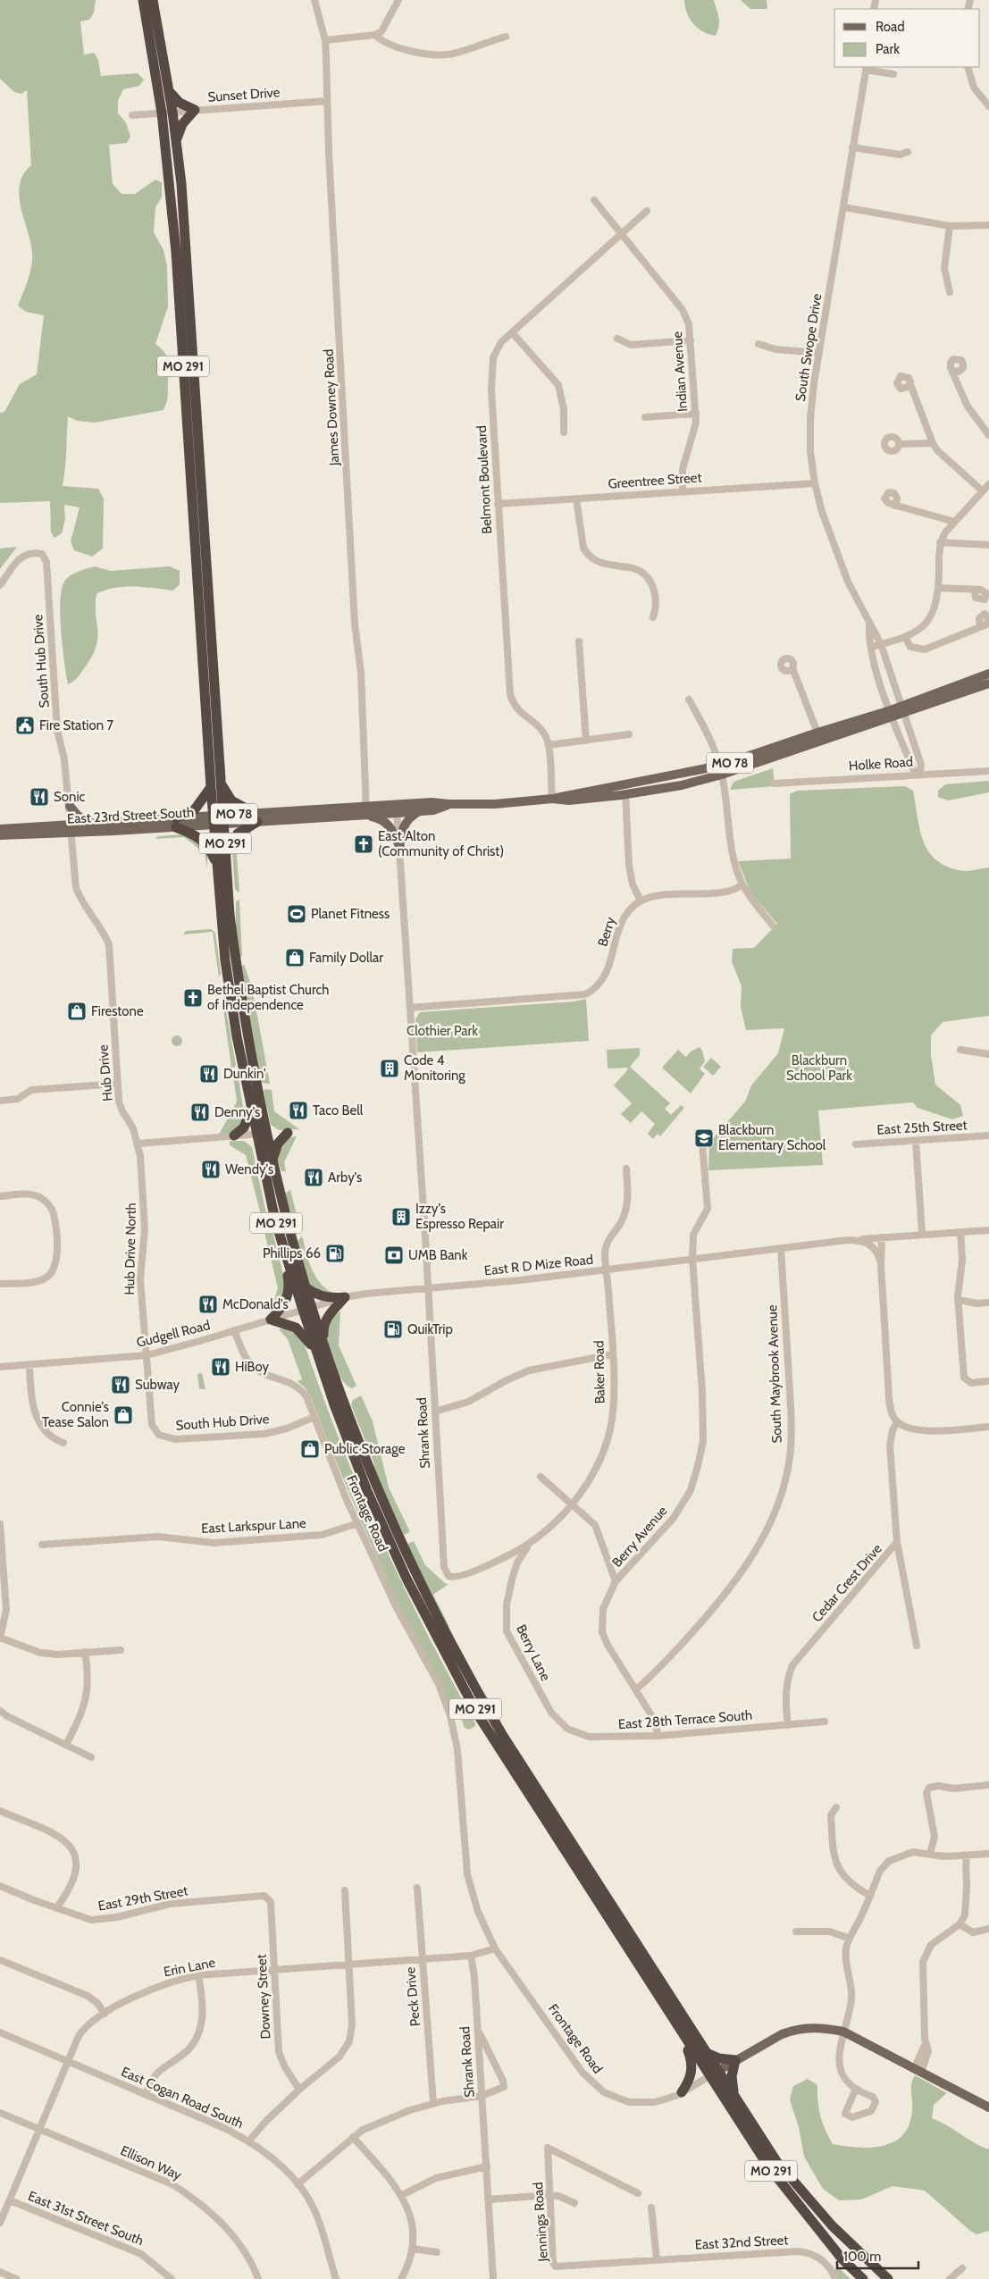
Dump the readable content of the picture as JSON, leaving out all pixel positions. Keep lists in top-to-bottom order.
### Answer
{
  "streets": {
    "highway": ["MO 291"],
    "main road": ["MO 78", "East 23rd Street South"],
    "street": [
      "Sunset Drive",
      "South Swope Drive",
      "Indian Avenue",
      "James Downey Road",
      "Belmont Boulevard",
      "Greentree Street",
      "South Hub Drive",
      "Holke Road",
      "Berry",
      "Hub Drive",
      "East 25th Street",
      "Hub Drive North",
      "East R D Mize Road",
      "Gudgell Road",
      "Baker Road",
      "South Maybrook Avenue",
      "Shrank Road",
      "Frontage Road",
      "East Larkspur Lane",
      "Berry Avenue",
      "Cedar Crest Drive",
      "Berry Lane",
      "East 28th Terrace South",
      "East 29th Street",
      "Erin Lane",
      "Downey Street",
      "Peck Drive",
      "East Cogan Road South",
      "Ellison Way",
      "East 31st Street South",
      "Jennings Road",
      "East 32nd Street"
    ]
  },
  "crossings": [
    ["Sunset Drive", "MO 291"],
    ["Sunset Drive", "James Downey Road"],
    ["South Swope Drive", "Greentree Street"],
    ["South Swope Drive", "MO 78"],
    ["South Swope Drive", "Holke Road"],
    ["MO 291", "East 23rd Street South"],
    ["MO 291", "Gudgell Road"],
    ["MO 291", "Frontage Road"],
    ["Indian Avenue", "Belmont Boulevard"],
    ["Indian Avenue", "Greentree Street"],
    ["James Downey Road", "East 23rd Street South"],
    ["Belmont Boulevard", "Greentree Street"],
    ["Belmont Boulevard", "MO 78"],
    ["Belmont Boulevard", "East 23rd Street South"],
    ["South Hub Drive", "East 23rd Street South"],
    ["South Hub Drive", "Hub Drive"],
    ["South Hub Drive", "Hub Drive North"],
    ["South Hub Drive", "Gudgell Road"],
    ["South Hub Drive", "Frontage Road"],
    ["MO 78", "East 23rd Street South"],
    ["East 23rd Street South", "Hub Drive"],
    ["Hub Drive", "Hub Drive North"],
    ["Hub Drive North", "Gudgell Road"],
    ["East R D Mize Road", "Gudgell Road"],
    ["East R D Mize Road", "Baker Road"],
    ["East R D Mize Road", "South Maybrook Avenue"],
    ["East R D Mize Road", "Shrank Road"],
    ["East R D Mize Road", "Berry Avenue"],
    ["Gudgell Road", "Shrank Road"],
    ["Gudgell Road", "Frontage Road"],
    ["Baker Road", "Shrank Road"],
    ["Baker Road", "Berry Lane"],
    ["South Maybrook Avenue", "Berry Avenue"],
    ["Shrank Road", "Erin Lane"],
    ["Frontage Road", "East Larkspur Lane"],
    ["Frontage Road", "Erin Lane"],
    ["Berry Avenue", "East 28th Terrace South"],
    ["Cedar Crest Drive", "East 28th Terrace South"],
    ["Berry Lane", "East 28th Terrace South"],
    ["East 29th Street", "Downey Street"],
    ["Erin Lane", "Downey Street"],
    ["Erin Lane", "Peck Drive"],
    ["Erin Lane", "East Cogan Road South"],
    ["Erin Lane", "Ellison Way"],
    ["Erin Lane", "East 31st Street South"],
    ["Jennings Road", "East 32nd Street"]
  ],
  "parks": ["Clothier Park", "Blackburn School Park"],
  "places": {
    "public building": ["Fire Station 7"],
    "restaurant": [
      "Sonic",
      "Dunkin'",
      "Taco Bell",
      "Denny's",
      "Wendy's",
      "Arby's",
      "McDonald's",
      "HiBoy",
      "Subway"
    ],
    "church": ["East Alton (Community of Christ)", "Bethel Baptist Church of Independence"],
    "sports": ["Planet Fitness"],
    "shop": [
      "Family Dollar",
      "Firestone",
      "Connie's Tease Salon",
      "Public Storage"
    ],
    "building": ["Code 4 Monitoring", "Izzy's Espresso Repair"],
    "school or university": ["Blackburn Elementary School"],
    "fuel station": ["Phillips 66", "QuikTrip"],
    "bank": ["UMB Bank"]
  },
  "legend": ["Road", "Park"],
  "scale_bar": "100 m"
}
